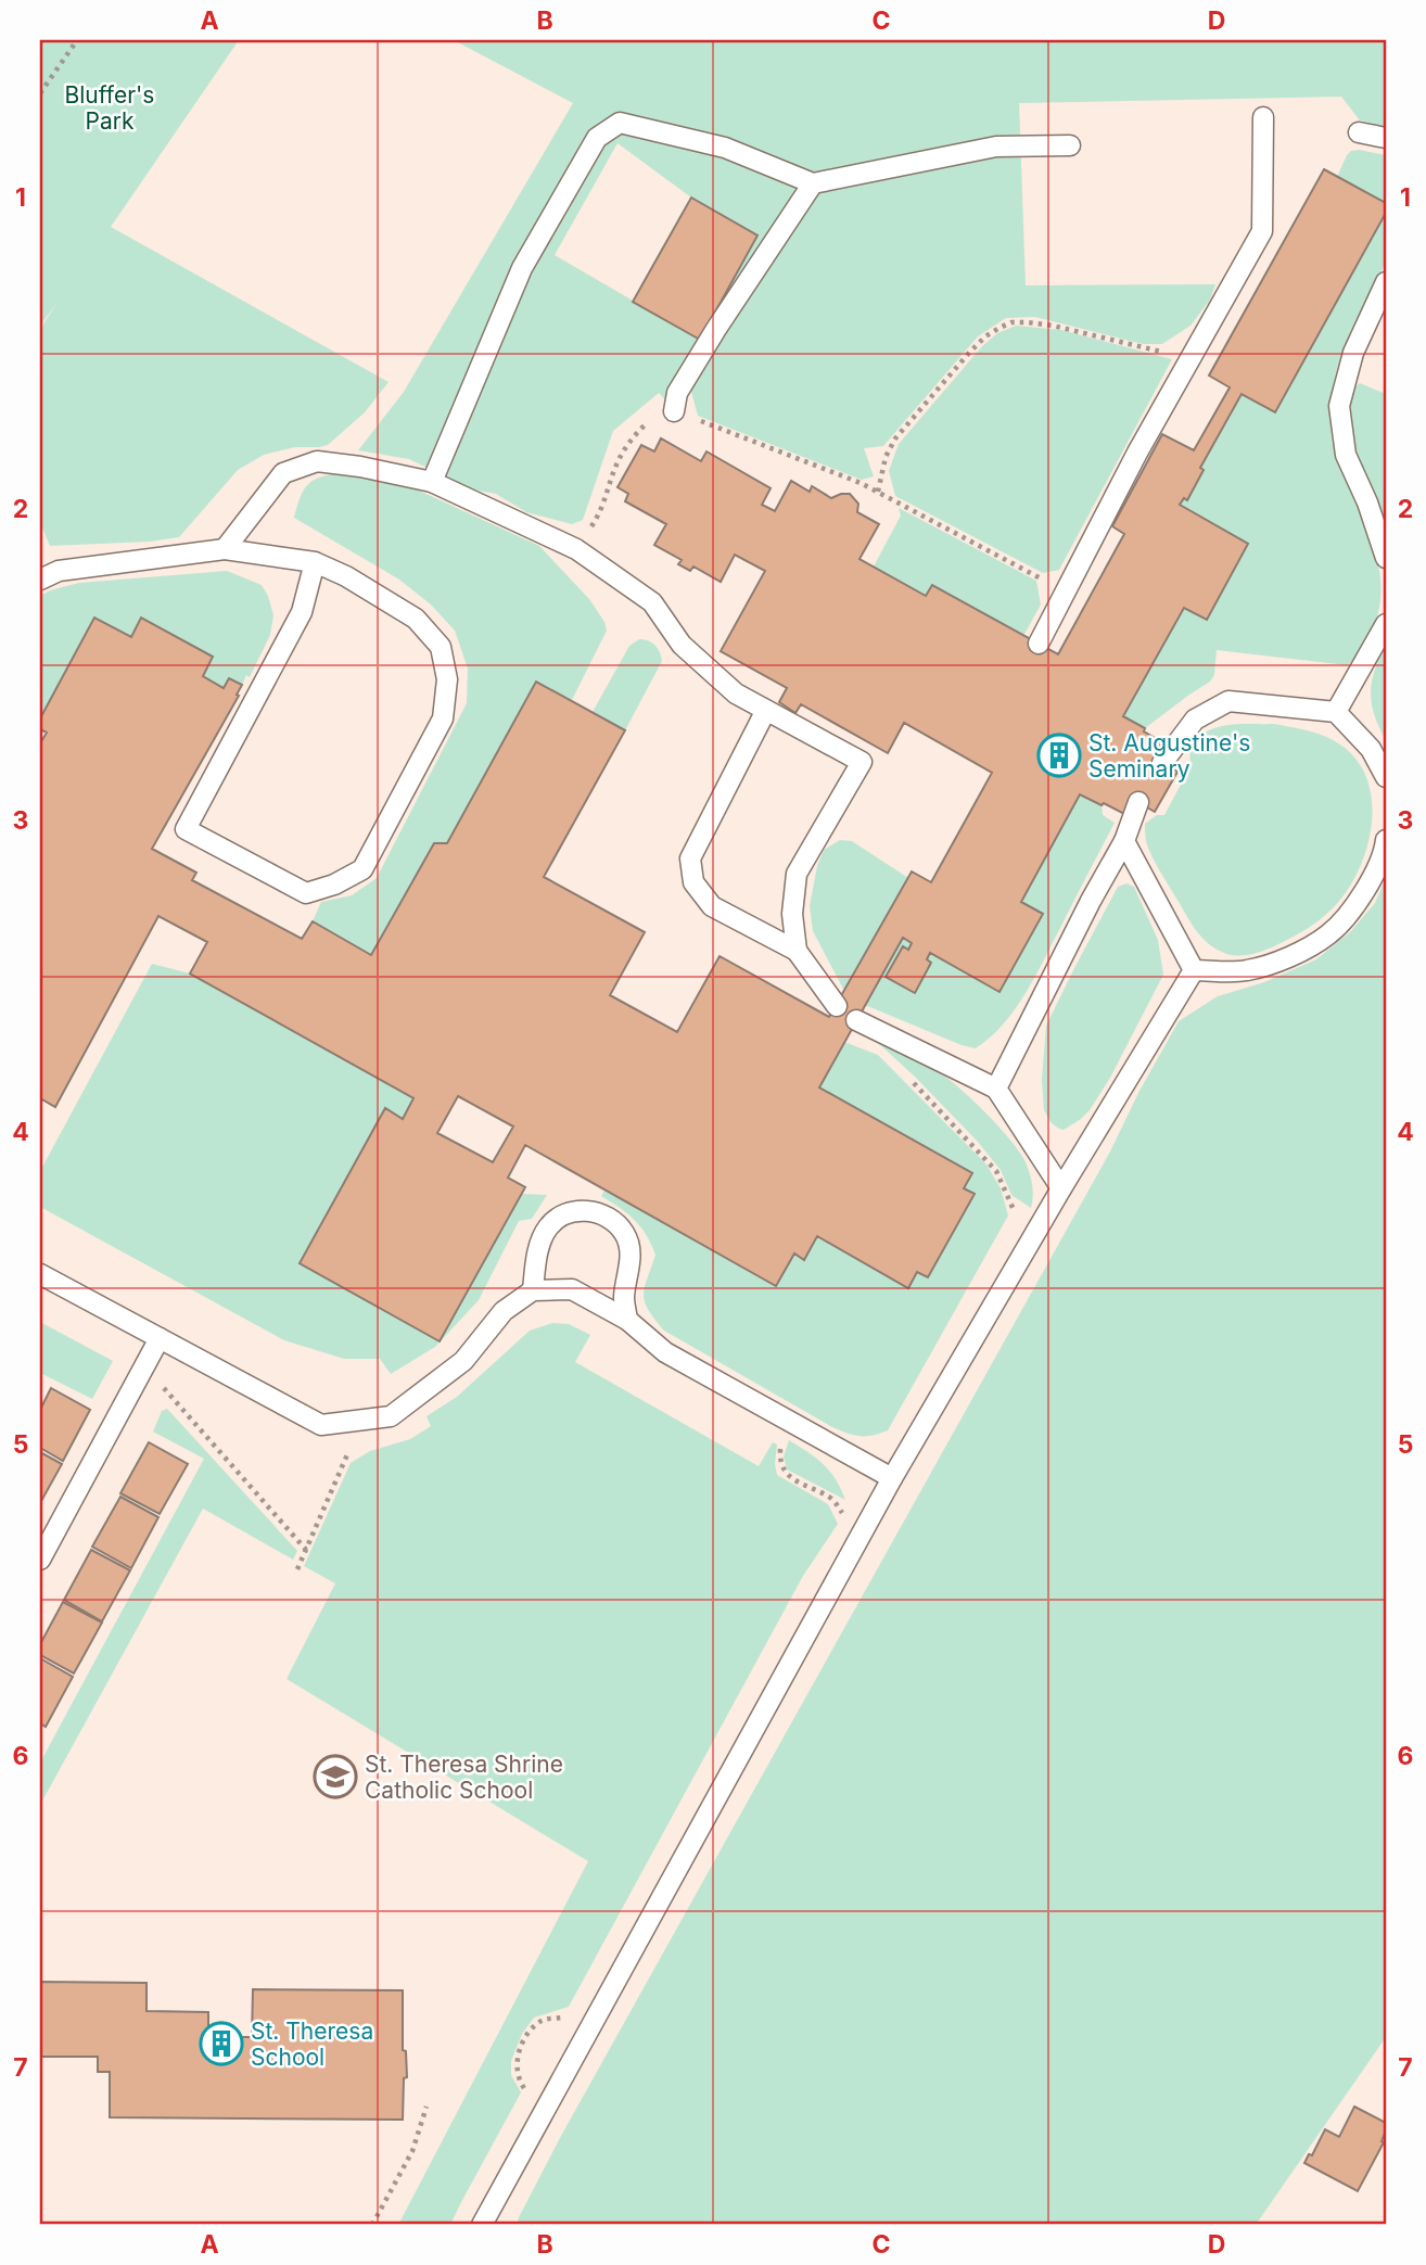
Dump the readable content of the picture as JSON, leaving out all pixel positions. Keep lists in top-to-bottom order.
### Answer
{
  "parks": ["Bluffer's Park"],
  "places": {
    "building": ["St. Augustine's Seminary", "St. Theresa School"],
    "school or university": ["St. Theresa Shrine Catholic School"]
  },
  "grid": {
    "columns": [
      "A",
      "B",
      "C",
      "D"
    ],
    "rows": [
      "1",
      "2",
      "3",
      "4",
      "5",
      "6",
      "7"
    ]
  }
}
